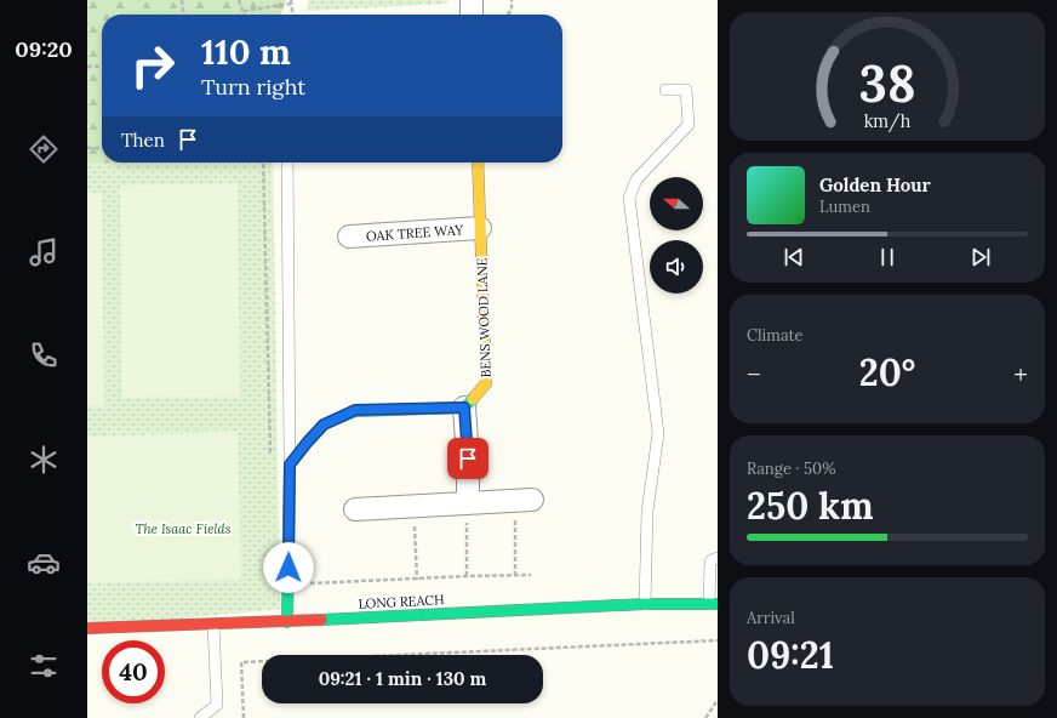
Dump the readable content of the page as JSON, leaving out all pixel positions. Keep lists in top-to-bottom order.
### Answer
{
  "streets": {
    "street": ["OAK TREE WAY", "BENS WOOD LANE", "LONG REACH"]
  },
  "crossings": [
    ["OAK TREE WAY", "BENS WOOD LANE"]
  ],
  "parks": ["The Isaac Fields"],
  "north": "left",
  "page": {
    "tabs": "09:20",
    "turn": ["110 m", "Turn right"],
    "then": "Then",
    "song": ["Golden Hour", "Lumen"],
    "tile": [
      "Climate",
      ["Range · 50%", "250 km"],
      ["Arrival", "09:21"]
    ],
    "heat": ["−", "20°", "+"],
    "limit": "40",
    "trip": "09:21 · 1 min · 130 m",
    "gauge": ["38", "km/h"]
  }
}
